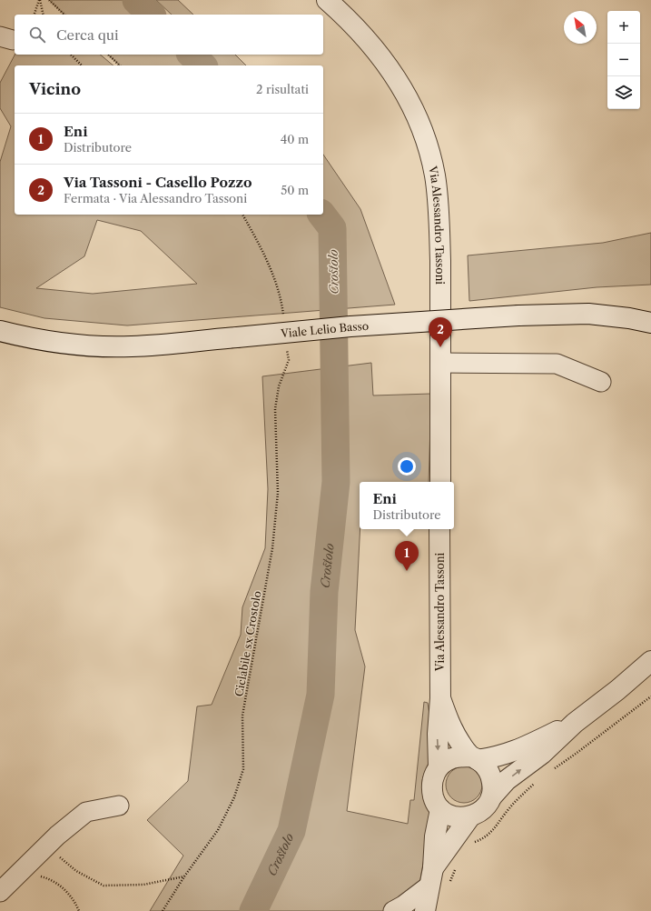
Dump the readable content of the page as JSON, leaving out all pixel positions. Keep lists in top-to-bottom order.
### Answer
{
  "streets": {
    "street": ["Via Alessandro Tassoni", "Viale Lelio Basso"],
    "path": ["Ciclabile sx Crostolo"]
  },
  "water": ["Crostolo"],
  "north": "top left",
  "page": {
    "map_buttons": ["+", "−"],
    "search": "Cerca qui",
    "heading": ["Vicino", "2 risultati"],
    "list": [
      {
        "mark": "1",
        "name": "Eni",
        "note": "Distributore",
        "value": "40 m"
      },
      {
        "mark": "2",
        "name": "Via Tassoni - Casello Pozzo",
        "note": "Fermata · Via Alessandro Tassoni",
        "value": "50 m"
      }
    ],
    "pins": ["2", "1"],
    "popup": ["Eni", "Distributore"]
  }
}
